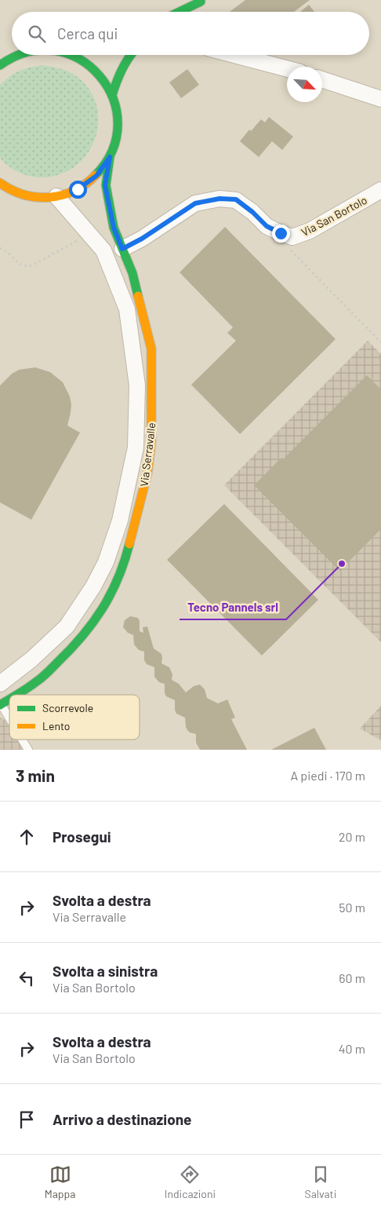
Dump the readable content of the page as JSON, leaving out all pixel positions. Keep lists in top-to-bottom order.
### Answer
{
  "streets": {
    "street": ["Via San Bortolo", "Via Serravalle"]
  },
  "crossings": [
    ["Via San Bortolo", "Via Serravalle"]
  ],
  "places": ["Tecno Pannels srl"],
  "legend": ["Scorrevole", "Lento"],
  "north": "bottom right",
  "page": {
    "search": "Cerca qui",
    "heading": ["3 min", "A piedi · 170 m"],
    "list": [
      ["Prosegui", "20 m"],
      ["Svolta a destra", "Via Serravalle", "50 m"],
      ["Svolta a sinistra", "Via San Bortolo", "60 m"],
      ["Svolta a destra", "Via San Bortolo", "40 m"],
      "Arrivo a destinazione"
    ],
    "nav": ["Mappa", "Indicazioni", "Salvati"]
  }
}
